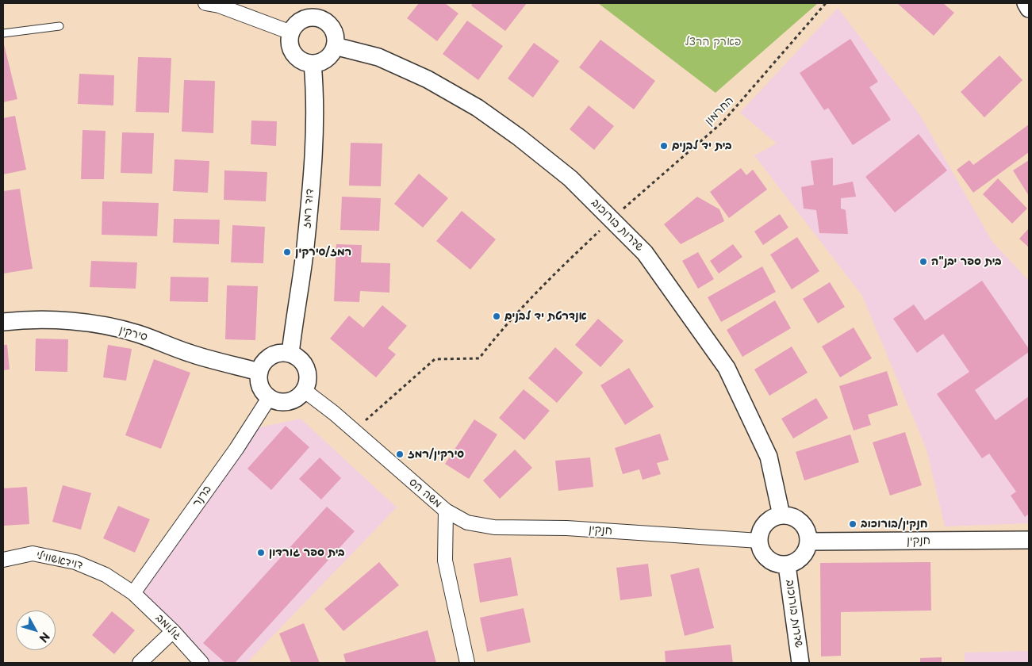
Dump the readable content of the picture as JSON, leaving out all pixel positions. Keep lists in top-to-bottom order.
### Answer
{
  "streets": {
    "street": [
      "דוד רמז",
      "שדרות בורוכוב",
      "סירקין",
      "משה הס",
      "ברנר",
      "חנקין",
      "דוידאשווילי",
      "גולומב"
    ],
    "path": ["החרמון"]
  },
  "crossings": [
    ["החרמון", "שדרות בורוכוב"],
    ["החרמון", "משה הס"],
    ["דוד רמז", "שדרות בורוכוב"],
    ["דוד רמז", "סירקין"],
    ["דוד רמז", "משה הס"],
    ["דוד רמז", "ברנר"],
    ["שדרות בורוכוב", "חנקין"],
    ["סירקין", "משה הס"],
    ["סירקין", "ברנר"],
    ["משה הס", "ברנר"],
    ["משה הס", "חנקין"],
    ["ברנר", "דוידאשווילי"],
    ["ברנר", "גולומב"],
    ["דוידאשווילי", "גולומב"]
  ],
  "parks": ["פארק הרצל"],
  "places": [
    "בית יד לבנים",
    "רמז/סירקין",
    "בית ספר יבנ\"ה",
    "אנדרטת יד לבנים",
    "סירקין/רמז",
    "חנקין/בורוכוב",
    "בית ספר גורדון"
  ],
  "north": "bottom right"
}
